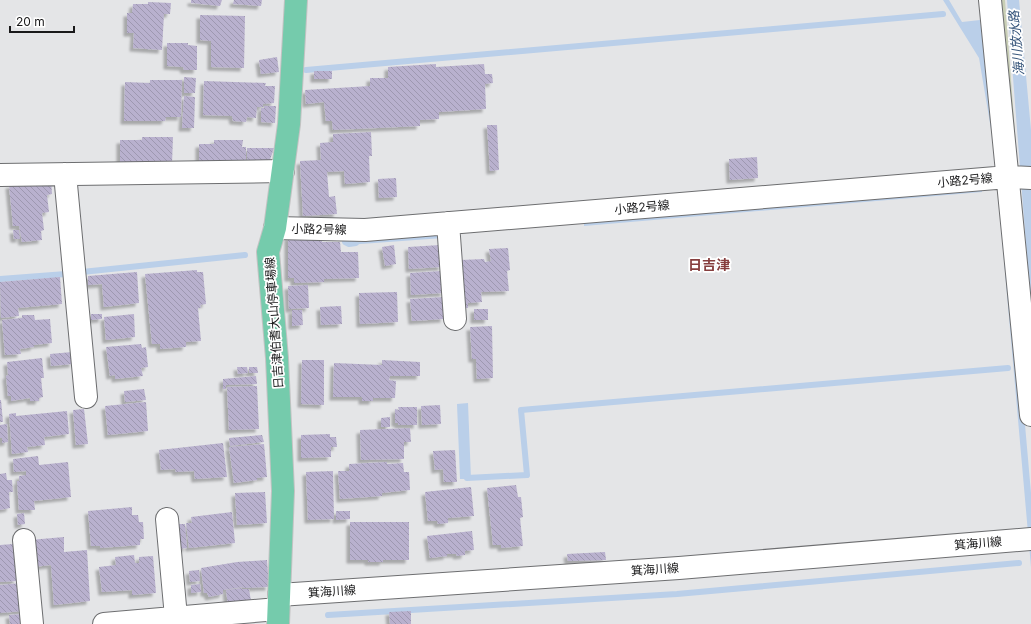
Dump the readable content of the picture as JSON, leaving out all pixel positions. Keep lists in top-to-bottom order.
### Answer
{
  "streets": {
    "main road": ["日吉津伯耆大山停車場線"],
    "street": ["小路2号線", "箕海川線"]
  },
  "crossings": [
    ["小路2号線", "日吉津伯耆大山停車場線"],
    ["日吉津伯耆大山停車場線", "箕海川線"]
  ],
  "districts": ["日吉津"],
  "water": ["海川放水路"],
  "scale_bar": "20 m"
}
